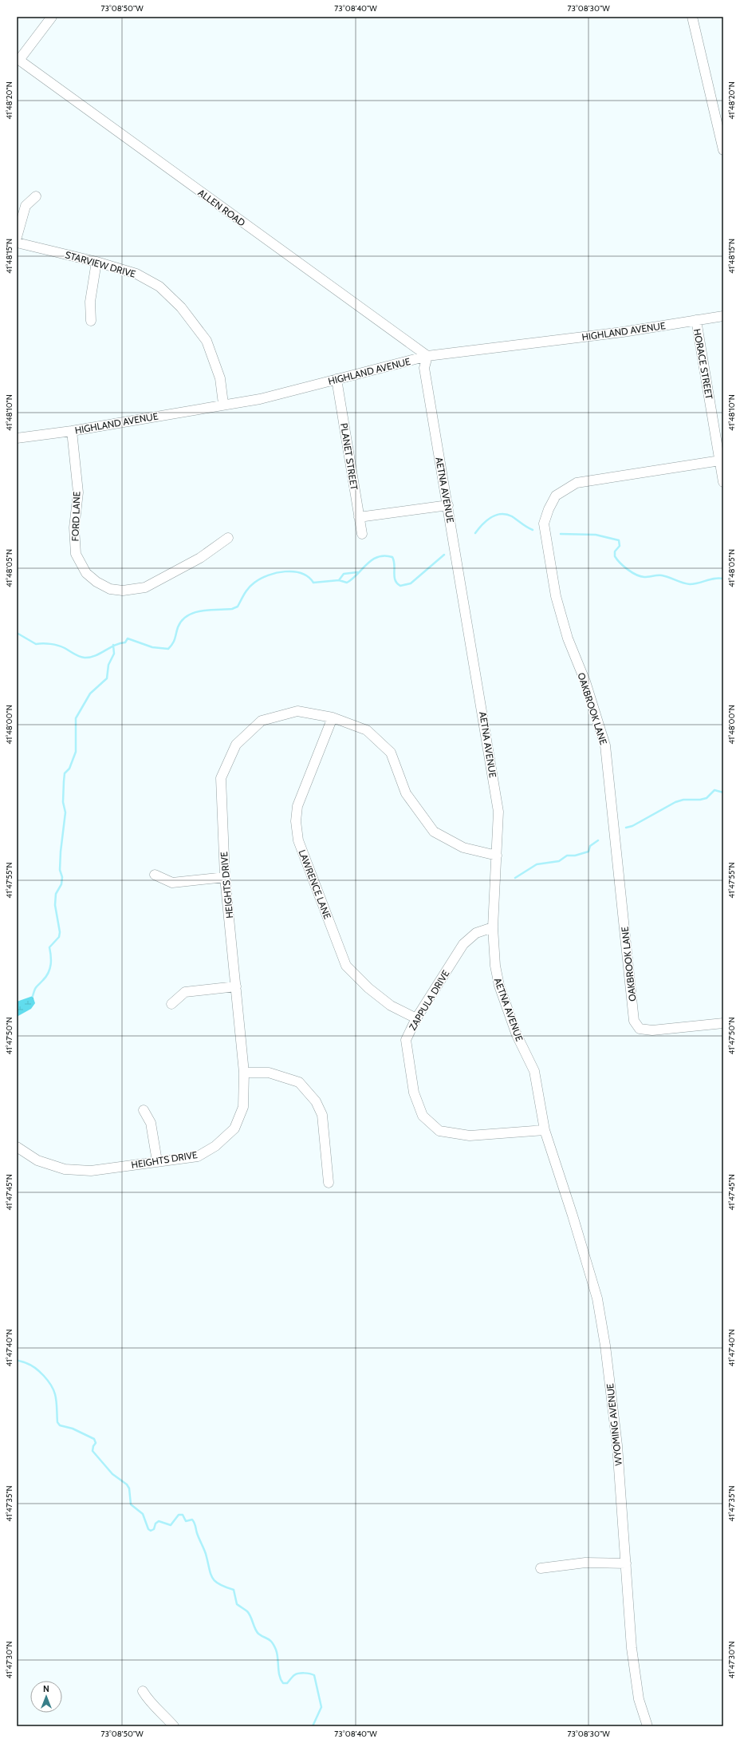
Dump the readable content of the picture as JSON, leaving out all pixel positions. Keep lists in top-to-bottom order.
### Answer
{
  "streets": {
    "street": [
      "ALLEN ROAD",
      "STARVIEW DRIVE",
      "HIGHLAND AVENUE",
      "HORACE STREET",
      "PLANET STREET",
      "AETNA AVENUE",
      "FORD LANE",
      "OAKBROOK LANE",
      "LAWRENCE LANE",
      "HEIGHTS DRIVE",
      "ZAPPULA DRIVE",
      "WYOMING AVENUE"
    ]
  },
  "crossings": [
    ["ALLEN ROAD", "HIGHLAND AVENUE"],
    ["ALLEN ROAD", "AETNA AVENUE"],
    ["STARVIEW DRIVE", "HIGHLAND AVENUE"],
    ["HIGHLAND AVENUE", "HORACE STREET"],
    ["HIGHLAND AVENUE", "PLANET STREET"],
    ["HIGHLAND AVENUE", "AETNA AVENUE"],
    ["HIGHLAND AVENUE", "FORD LANE"],
    ["HORACE STREET", "OAKBROOK LANE"],
    ["AETNA AVENUE", "HEIGHTS DRIVE"],
    ["AETNA AVENUE", "ZAPPULA DRIVE"],
    ["AETNA AVENUE", "WYOMING AVENUE"],
    ["LAWRENCE LANE", "HEIGHTS DRIVE"],
    ["LAWRENCE LANE", "ZAPPULA DRIVE"],
    ["ZAPPULA DRIVE", "WYOMING AVENUE"]
  ],
  "north": "top",
  "coordinates": [
    "73°08'50\"W",
    "73°08'40\"W",
    "73°08'30\"W",
    "41°48'20\"N",
    "41°48'15\"N",
    "41°48'10\"N",
    "41°48'05\"N",
    "41°48'00\"N",
    "41°47'55\"N",
    "41°47'50\"N",
    "41°47'45\"N",
    "41°47'40\"N",
    "41°47'35\"N",
    "41°47'30\"N"
  ]
}
